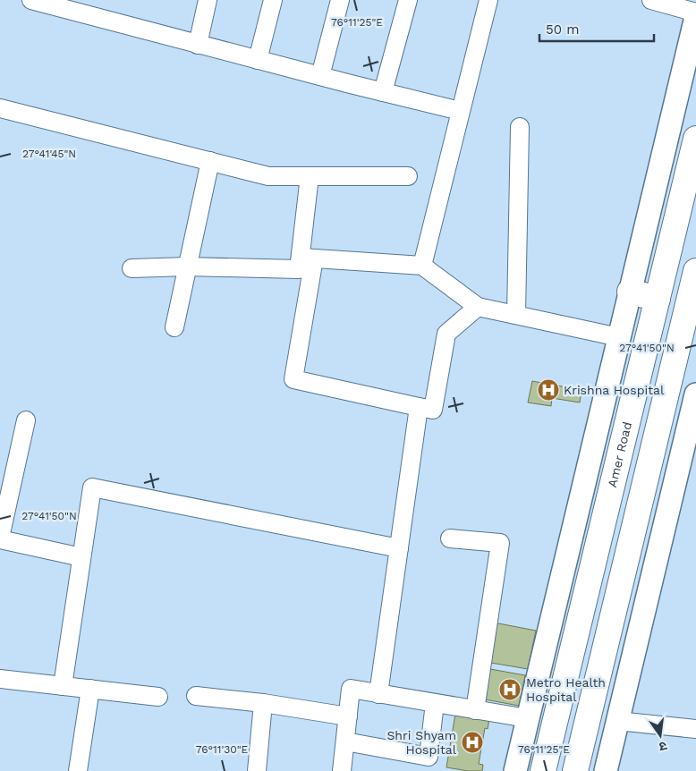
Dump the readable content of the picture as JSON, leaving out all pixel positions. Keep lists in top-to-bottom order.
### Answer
{
  "streets": {
    "highway": ["Amer Road"]
  },
  "places": {
    "hospital": ["Krishna Hospital", "Metro Health Hospital", "Shri Shyam Hospital"]
  },
  "scale_bar": "50 m",
  "north": "bottom",
  "coordinates": [
    "76°11'25\"E",
    "27°41'45\"N",
    "27°41'50\"N",
    "76°11'30\"E"
  ]
}
